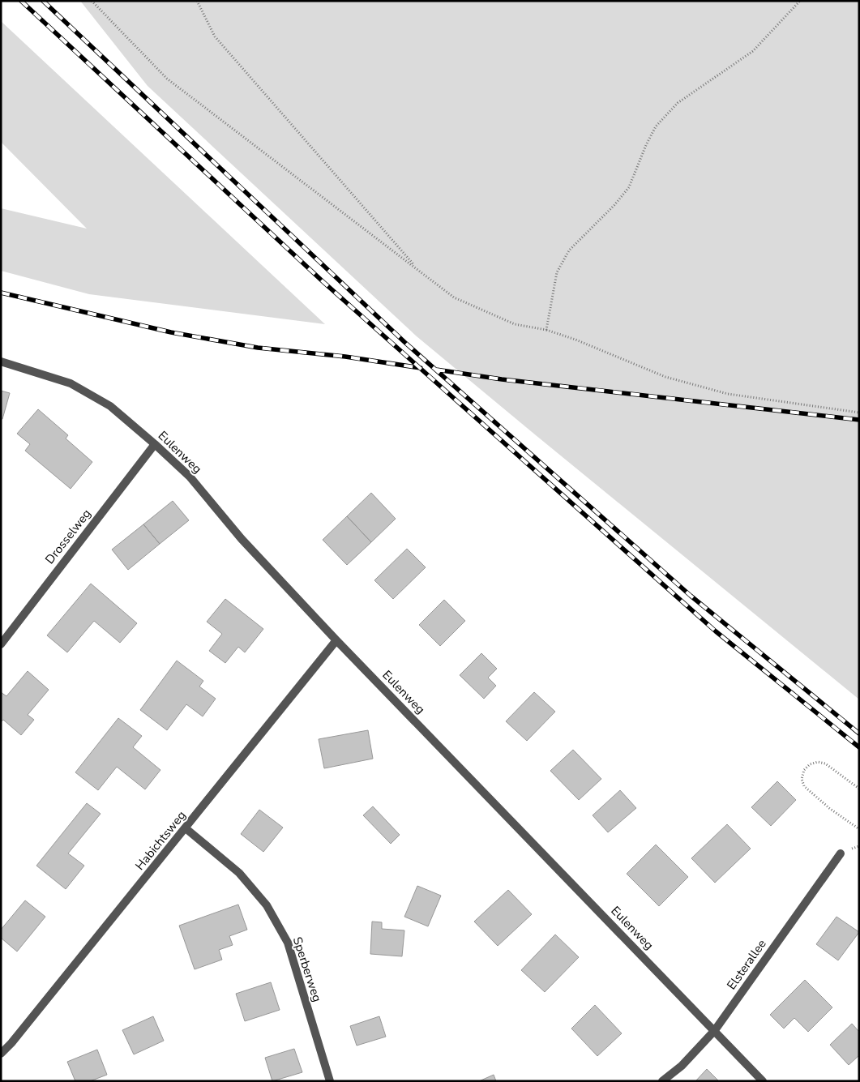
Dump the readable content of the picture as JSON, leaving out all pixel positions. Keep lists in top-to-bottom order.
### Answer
{
  "streets": {
    "street": [
      "Eulenweg",
      "Drosselweg",
      "Habichtsweg",
      "Elsterallee",
      "Sperberweg"
    ]
  },
  "crossings": [
    ["Eulenweg", "Drosselweg"],
    ["Eulenweg", "Habichtsweg"],
    ["Eulenweg", "Elsterallee"],
    ["Habichtsweg", "Sperberweg"]
  ]
}
